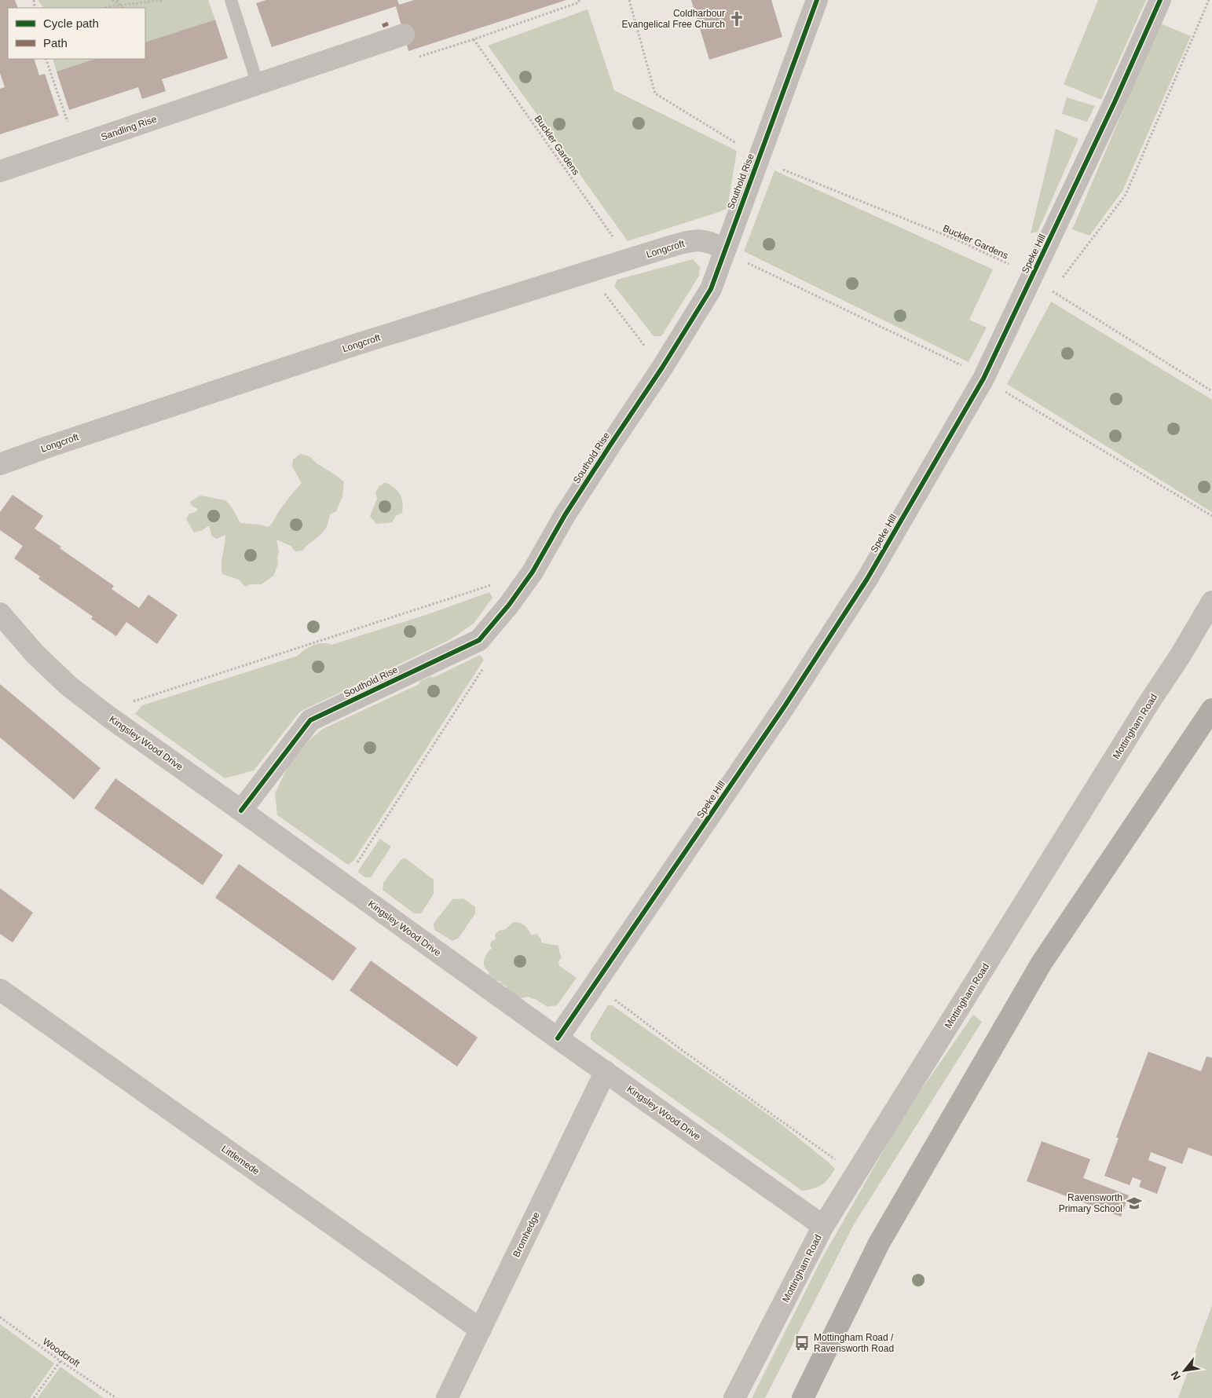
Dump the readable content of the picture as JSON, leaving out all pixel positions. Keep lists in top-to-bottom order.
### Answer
{
  "streets": {
    "street": [
      "Sandling Rise",
      "Southold Rise",
      "Longcroft",
      "Speke Hill",
      "Mottingham Road",
      "Kingsley Wood Drive",
      "Littlemede",
      "Bromhedge"
    ],
    "path": ["Buckler Gardens", "Woodcroft"]
  },
  "crossings": [
    ["Buckler Gardens", "Southold Rise"],
    ["Buckler Gardens", "Longcroft"],
    ["Buckler Gardens", "Speke Hill"],
    ["Southold Rise", "Longcroft"],
    ["Southold Rise", "Kingsley Wood Drive"],
    ["Speke Hill", "Kingsley Wood Drive"],
    ["Mottingham Road", "Kingsley Wood Drive"],
    ["Kingsley Wood Drive", "Bromhedge"],
    ["Littlemede", "Bromhedge"]
  ],
  "places": {
    "church": ["Coldharbour Evangelical Free Church"],
    "school or university": ["Ravensworth Primary School"],
    "bus stop": ["Mottingham Road / Ravensworth Road"]
  },
  "legend": ["Cycle path", "Path"],
  "north": "bottom left"
}
